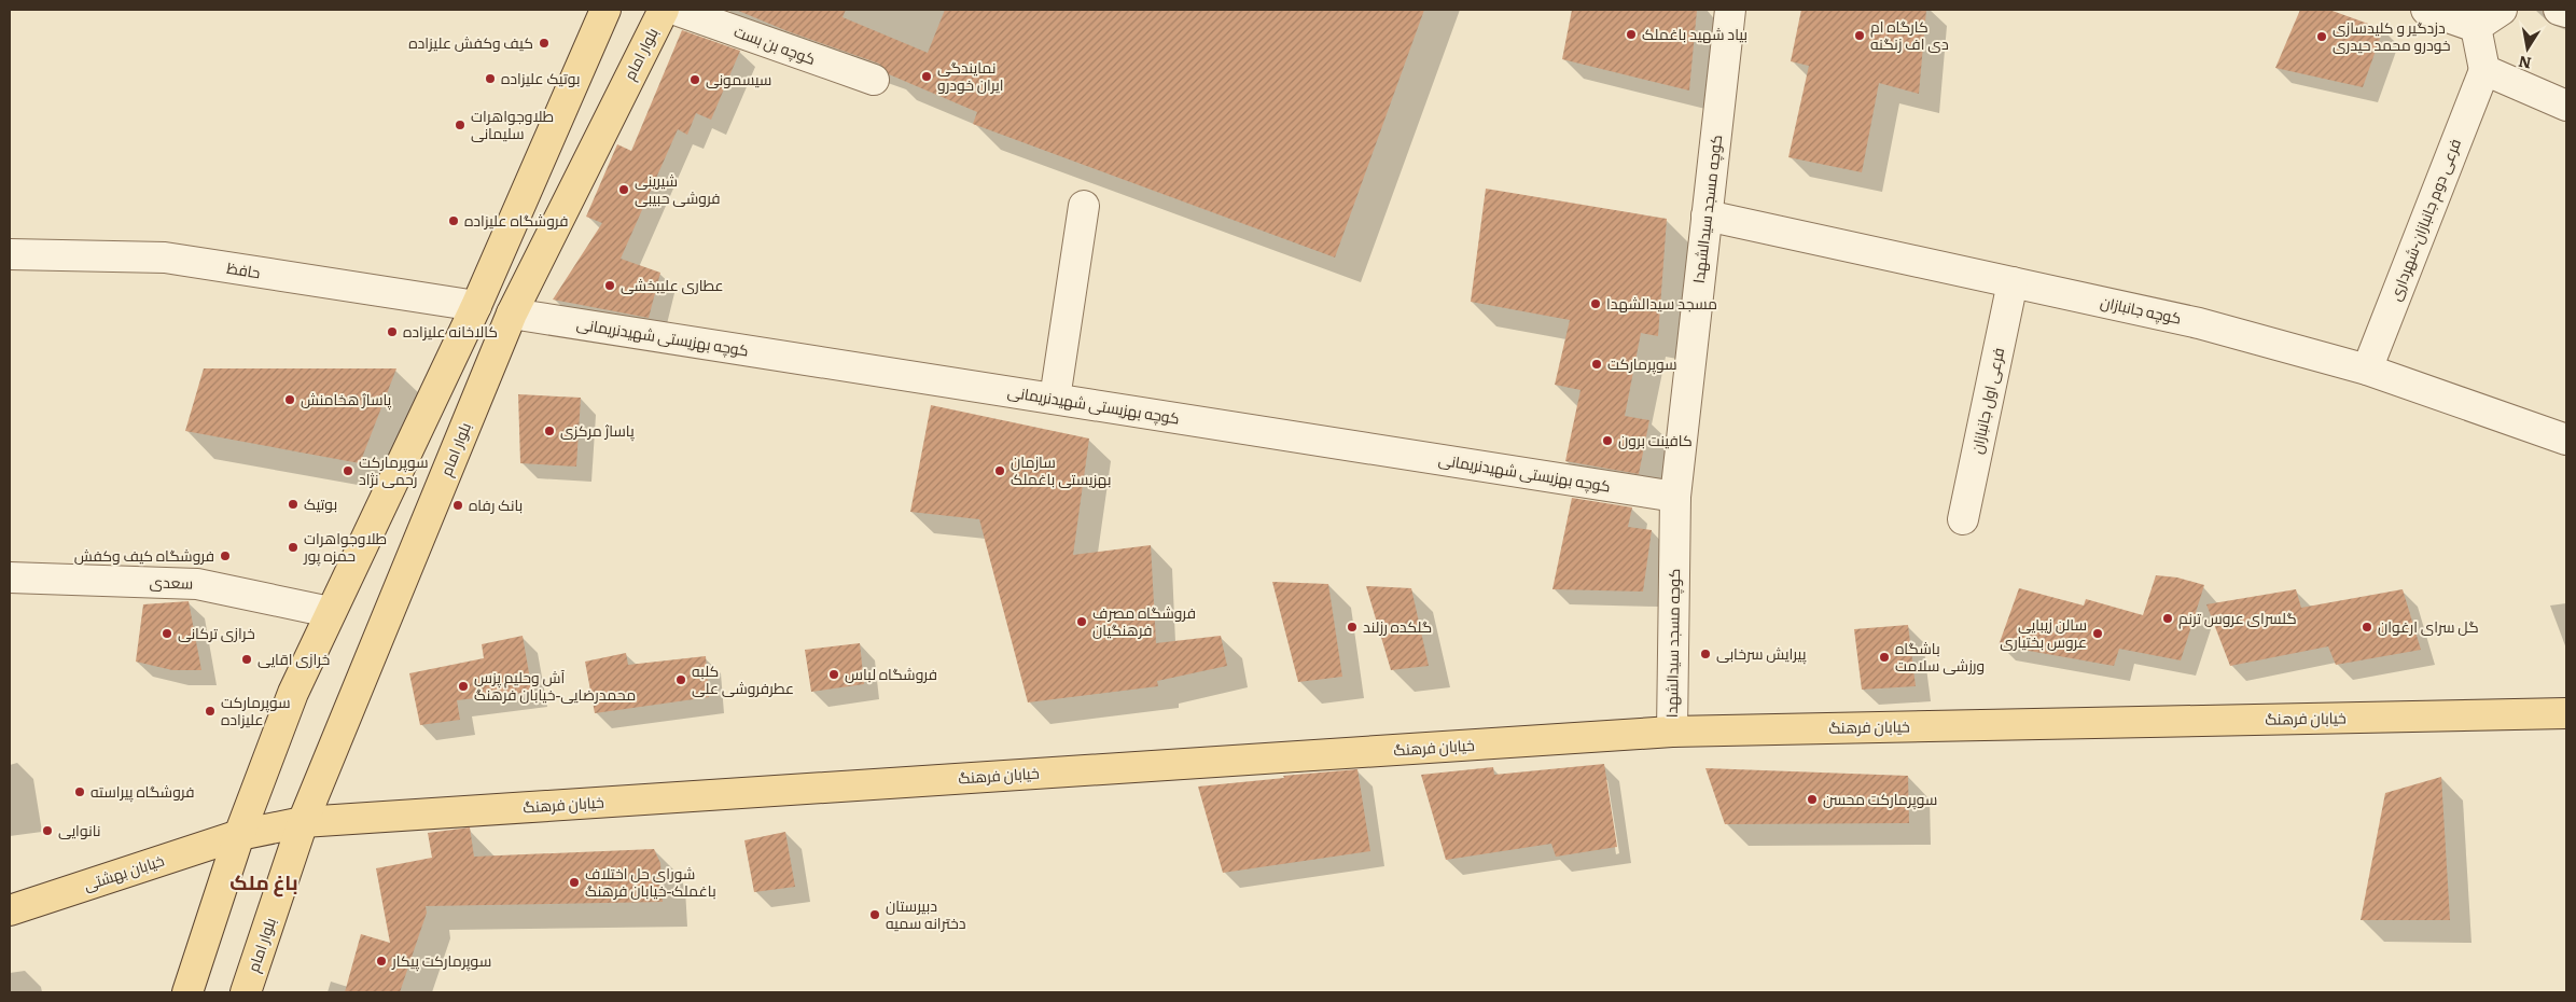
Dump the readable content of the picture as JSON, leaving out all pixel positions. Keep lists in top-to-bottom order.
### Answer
{
  "streets": {
    "main road": ["بلوار امام", "خیابان فرهنگ", "خیابان بهشتی"],
    "street": [
      "کوچه بن بست",
      "کوچه مسجد سیدالشهدا",
      "فرعی دوم جانبازان-شهرداری",
      "حافظ",
      "کوچه جانبازان",
      "کوچه بهزیستی شهیدنریمانی",
      "فرعی اول جانبازان",
      "سعدی"
    ]
  },
  "crossings": [
    ["بلوار امام", "کوچه بهزیستی شهیدنریمانی"],
    ["بلوار امام", "خیابان فرهنگ"],
    ["کوچه مسجد سیدالشهدا", "کوچه جانبازان"],
    ["کوچه مسجد سیدالشهدا", "کوچه بهزیستی شهیدنریمانی"],
    ["کوچه مسجد سیدالشهدا", "خیابان فرهنگ"],
    ["فرعی دوم جانبازان-شهرداری", "کوچه جانبازان"],
    ["کوچه جانبازان", "فرعی اول جانبازان"],
    ["خیابان فرهنگ", "خیابان بهشتی"]
  ],
  "districts": ["باغ ملک"],
  "places": [
    "بیاد شهید باغملک",
    "کارگاه ام دی اف زنگنه",
    "دزدگیر و کلیدسازی خودرو محمد حیدری",
    "کیف وکفش علیزاده",
    "نمایندگی ایران خودرو",
    "بوتیک علیزاده",
    "سیسمونی",
    "طلاوجواهرات سلیمانی",
    "شیرینی فروشی حبیبی",
    "فروشگاه علیزاده",
    "عطاری علیبخشی",
    "مسجد سیدالشهدا",
    "کالاخانه علیزاده",
    "سوپرمارکت",
    "پاساژ هخامنش",
    "پاساژ مرکزی",
    "کافینت برون",
    "سوپرمارکت رحمی نژاد",
    "سازمان بهزیستی باغملک",
    "بوتیک",
    "بانک رفاه",
    "طلاوجواهرات حمزه پور",
    "فروشگاه کیف وکفش",
    "گلسرای عروس ترنم",
    "فروشگاه مصرف فرهنگیان",
    "گلکده رزلند",
    "گل سرای ارغوان",
    "خرازی ترکانی",
    "سالن زیبایی عروس بختیاری",
    "پیرایش سرخابی",
    "باشگاه ورزشی سلامت",
    "خرازی اقایی",
    "فروشگاه لباس",
    "کلبه عطرفروشی علی",
    "آش وحلیم پزس محمدرضایی-خیابان فرهنگ",
    "سوپرمارکت علیزاده",
    "فروشگاه پیراسته",
    "سوپرمارکت محسن",
    "نانوایی",
    "شورای حل اختلاف باغملک-خیابان فرهنگ",
    "دبیرستان دخترانه سمیه",
    "سوپرمارکت پیکار"
  ],
  "north": "bottom"
}
